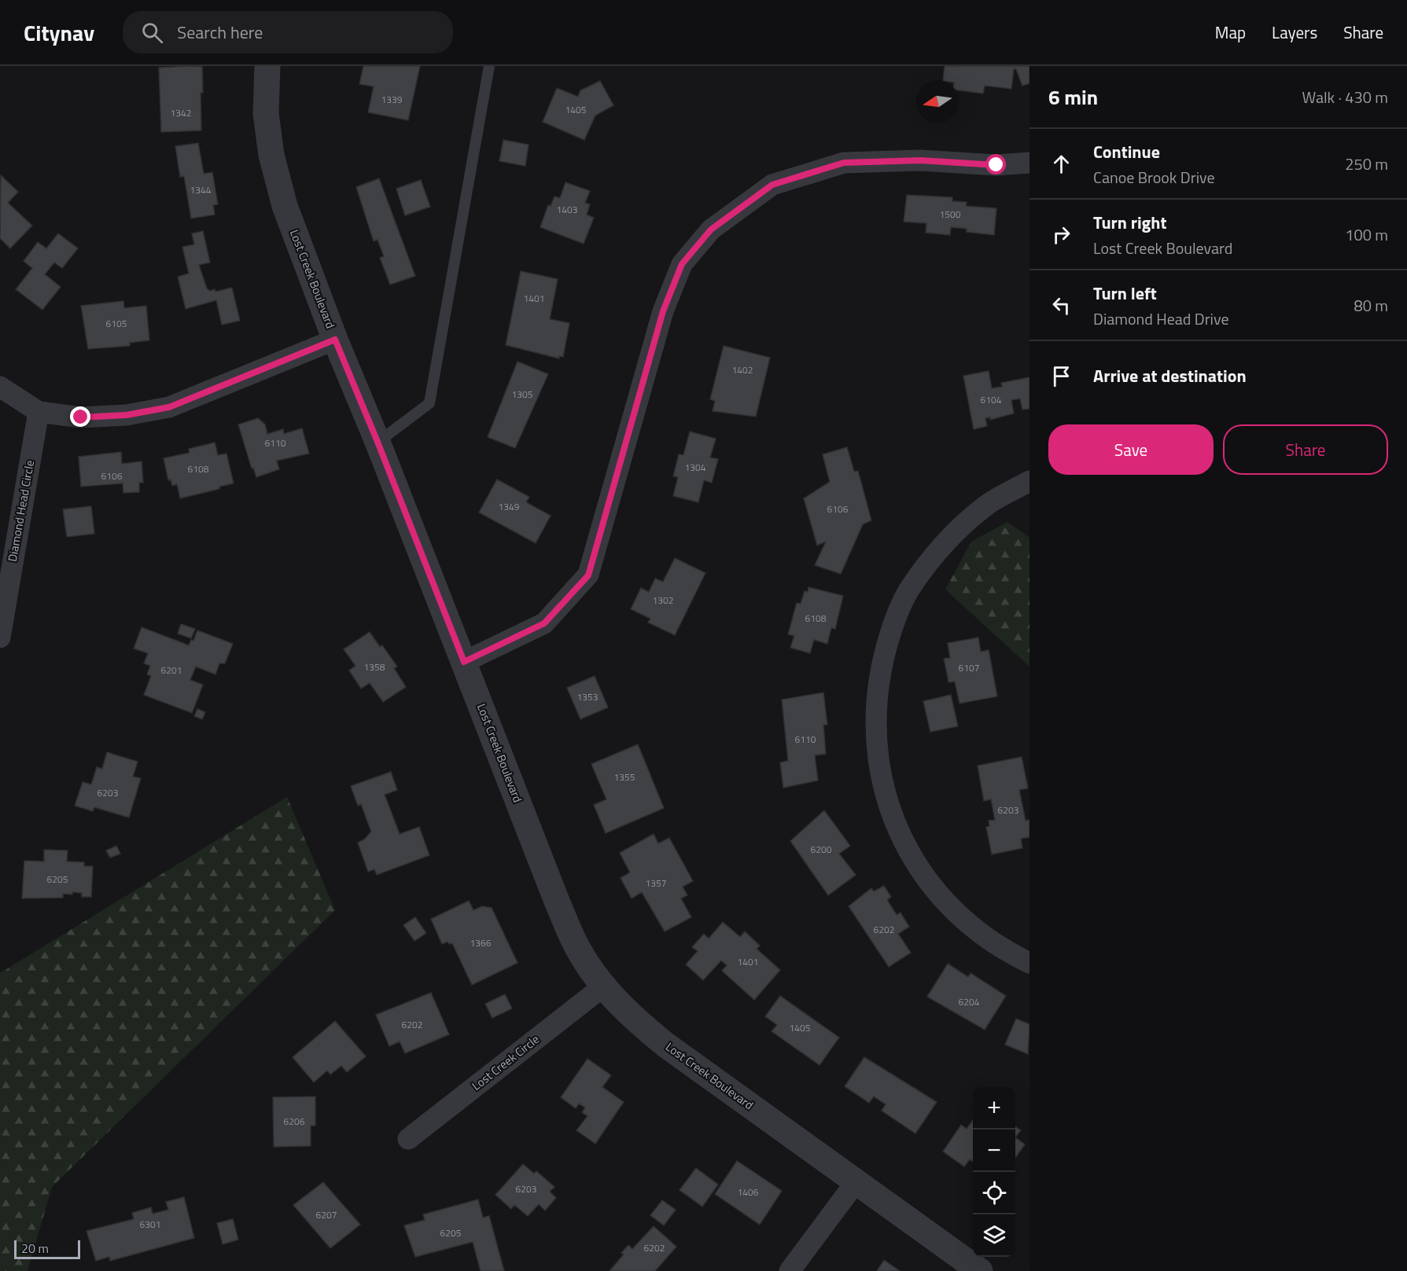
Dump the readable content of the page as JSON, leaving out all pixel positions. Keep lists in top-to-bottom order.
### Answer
{
  "streets": {
    "street": ["Lost Creek Boulevard", "Diamond Head Circle", "Lost Creek Circle"]
  },
  "crossings": [
    ["Lost Creek Boulevard", "Lost Creek Circle"]
  ],
  "house_numbers": [
    "1339",
    "1405",
    "1342",
    "1344",
    "1403",
    "1500",
    "1401",
    "6105",
    "1402",
    "1305",
    "6104",
    "6110",
    "1304",
    "6108",
    "6106",
    "1349",
    "6106",
    "1302",
    "6108",
    "1358",
    "6107",
    "6201",
    "1353",
    "6110",
    "1355",
    "6203",
    "6203",
    "6200",
    "6205",
    "1357",
    "6202",
    "1366",
    "1401",
    "6204",
    "6202",
    "1405",
    "6206",
    "6203",
    "1406",
    "6207",
    "6301",
    "6205",
    "6202"
  ],
  "scale_bar": "20 m",
  "north": "left",
  "page": {
    "header": "Citynav",
    "search": "Search here",
    "nav": ["Map", "Layers", "Share"],
    "heading": ["6 min", "Walk · 430 m"],
    "list": [
      ["Continue", "Canoe Brook Drive", "250 m"],
      ["Turn right", "Lost Creek Boulevard", "100 m"],
      ["Turn left", "Diamond Head Drive", "80 m"],
      "Arrive at destination"
    ],
    "buttons": ["Save", "Share"],
    "map_buttons": ["+", "−"],
    "scale": "20 m"
  }
}
